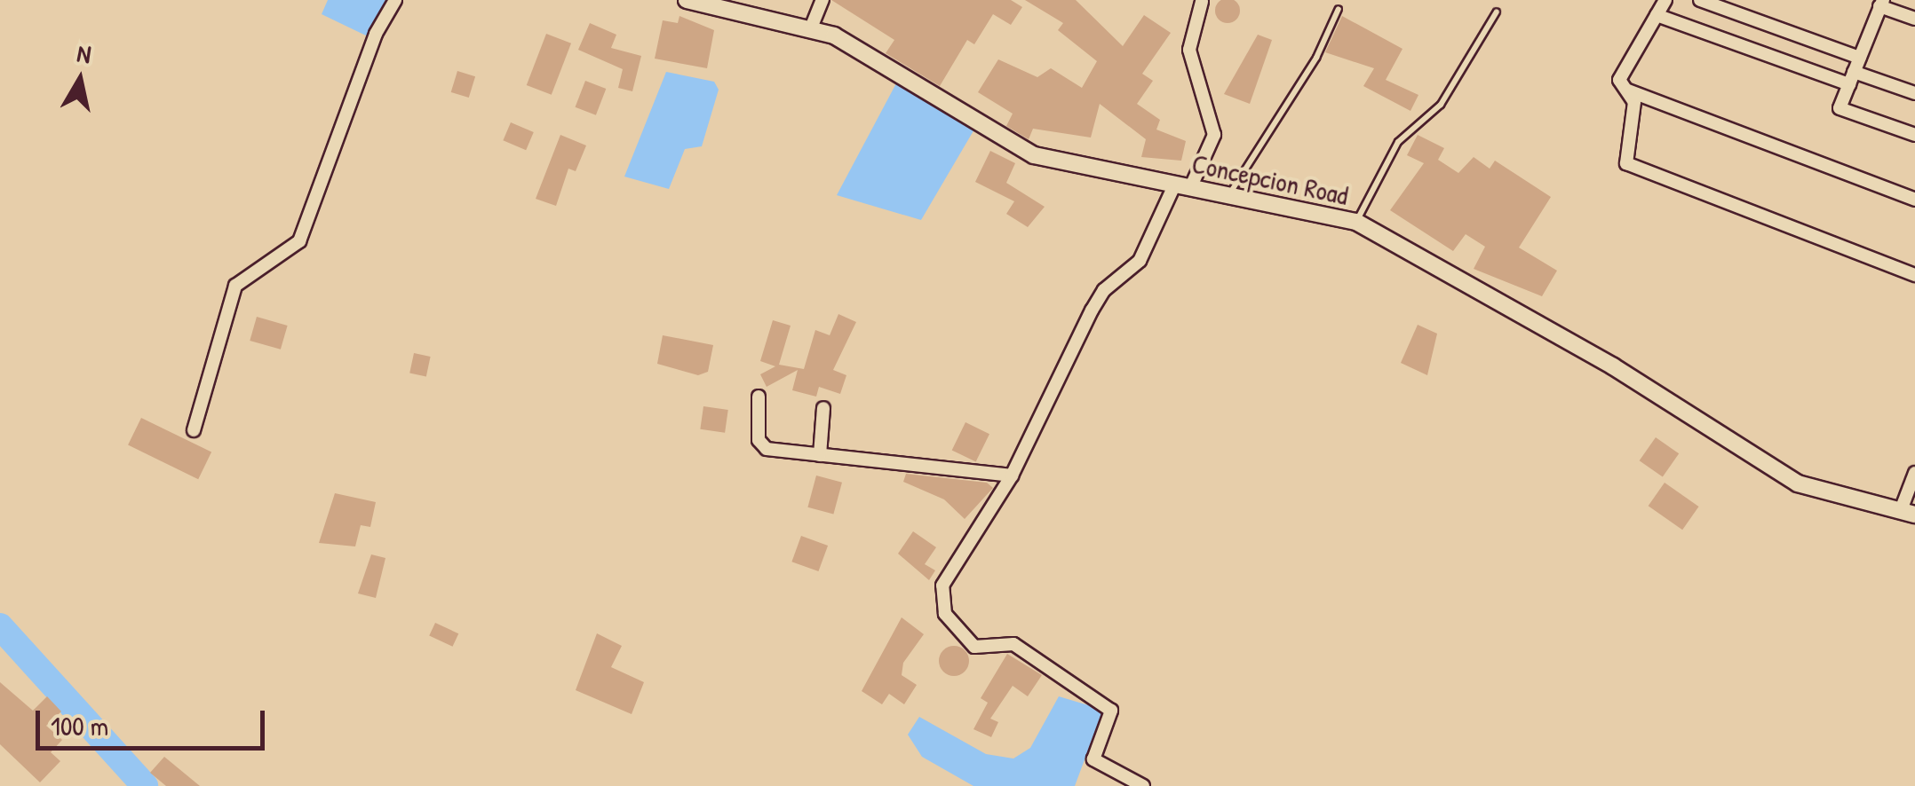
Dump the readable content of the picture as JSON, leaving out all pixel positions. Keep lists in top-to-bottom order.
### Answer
{
  "streets": {
    "street": ["Concepcion Road"]
  },
  "scale_bar": "100 m",
  "north": "top"
}
